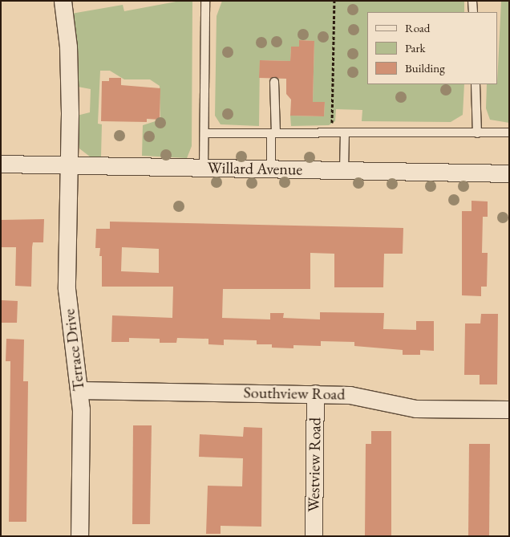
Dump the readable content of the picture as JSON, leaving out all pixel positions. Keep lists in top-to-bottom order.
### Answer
{
  "streets": {
    "street": [
      "Willard Avenue",
      "Terrace Drive",
      "Southview Road",
      "Westview Road"
    ]
  },
  "crossings": [
    ["Willard Avenue", "Terrace Drive"],
    ["Terrace Drive", "Southview Road"],
    ["Southview Road", "Westview Road"]
  ],
  "legend": ["Road", "Park", "Building"]
}
